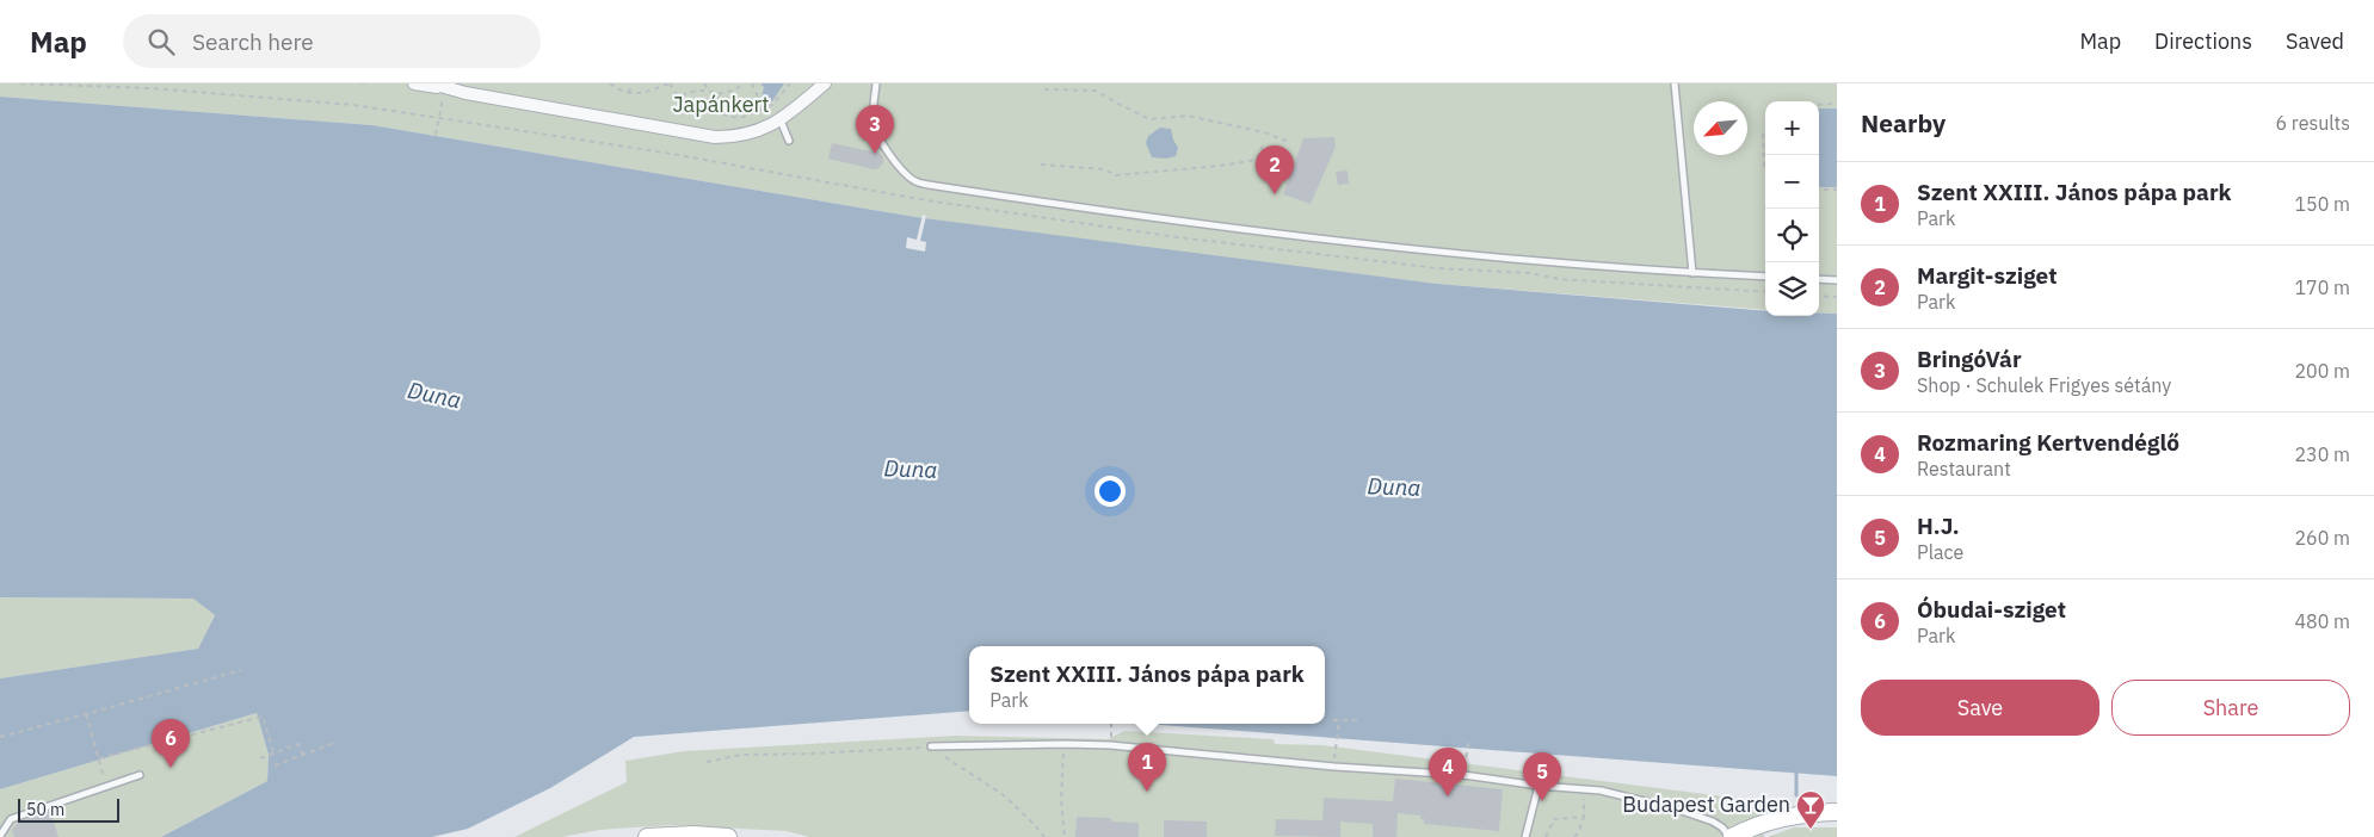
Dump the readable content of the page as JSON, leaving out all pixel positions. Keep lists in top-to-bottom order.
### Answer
{
  "water": ["Duna"],
  "parks": ["Japánkert"],
  "places": {
    "bar": ["Budapest Garden"]
  },
  "scale_bar": "50 m",
  "north": "bottom left",
  "page": {
    "header": "Map",
    "search": "Search here",
    "nav": ["Map", "Directions", "Saved"],
    "heading": ["Nearby", "6 results"],
    "map_buttons": ["+", "−"],
    "pins": [
      "3",
      "2",
      "6",
      "1",
      "4",
      "5"
    ],
    "list": [
      {
        "mark": "1",
        "name": "Szent XXIII. János pápa park",
        "note": "Park",
        "value": "150 m"
      },
      {
        "mark": "2",
        "name": "Margit-sziget",
        "note": "Park",
        "value": "170 m"
      },
      {
        "mark": "3",
        "name": "BringóVár",
        "note": "Shop · Schulek Frigyes sétány",
        "value": "200 m"
      },
      {
        "mark": "4",
        "name": "Rozmaring Kertvendéglő",
        "note": "Restaurant",
        "value": "230 m"
      },
      {
        "mark": "5",
        "name": "H.J.",
        "note": "Place",
        "value": "260 m"
      },
      {
        "mark": "6",
        "name": "Óbudai-sziget",
        "note": "Park",
        "value": "480 m"
      }
    ],
    "popup": ["Szent XXIII. János pápa park", "Park"],
    "buttons": ["Save", "Share"],
    "scale": "50 m"
  }
}
